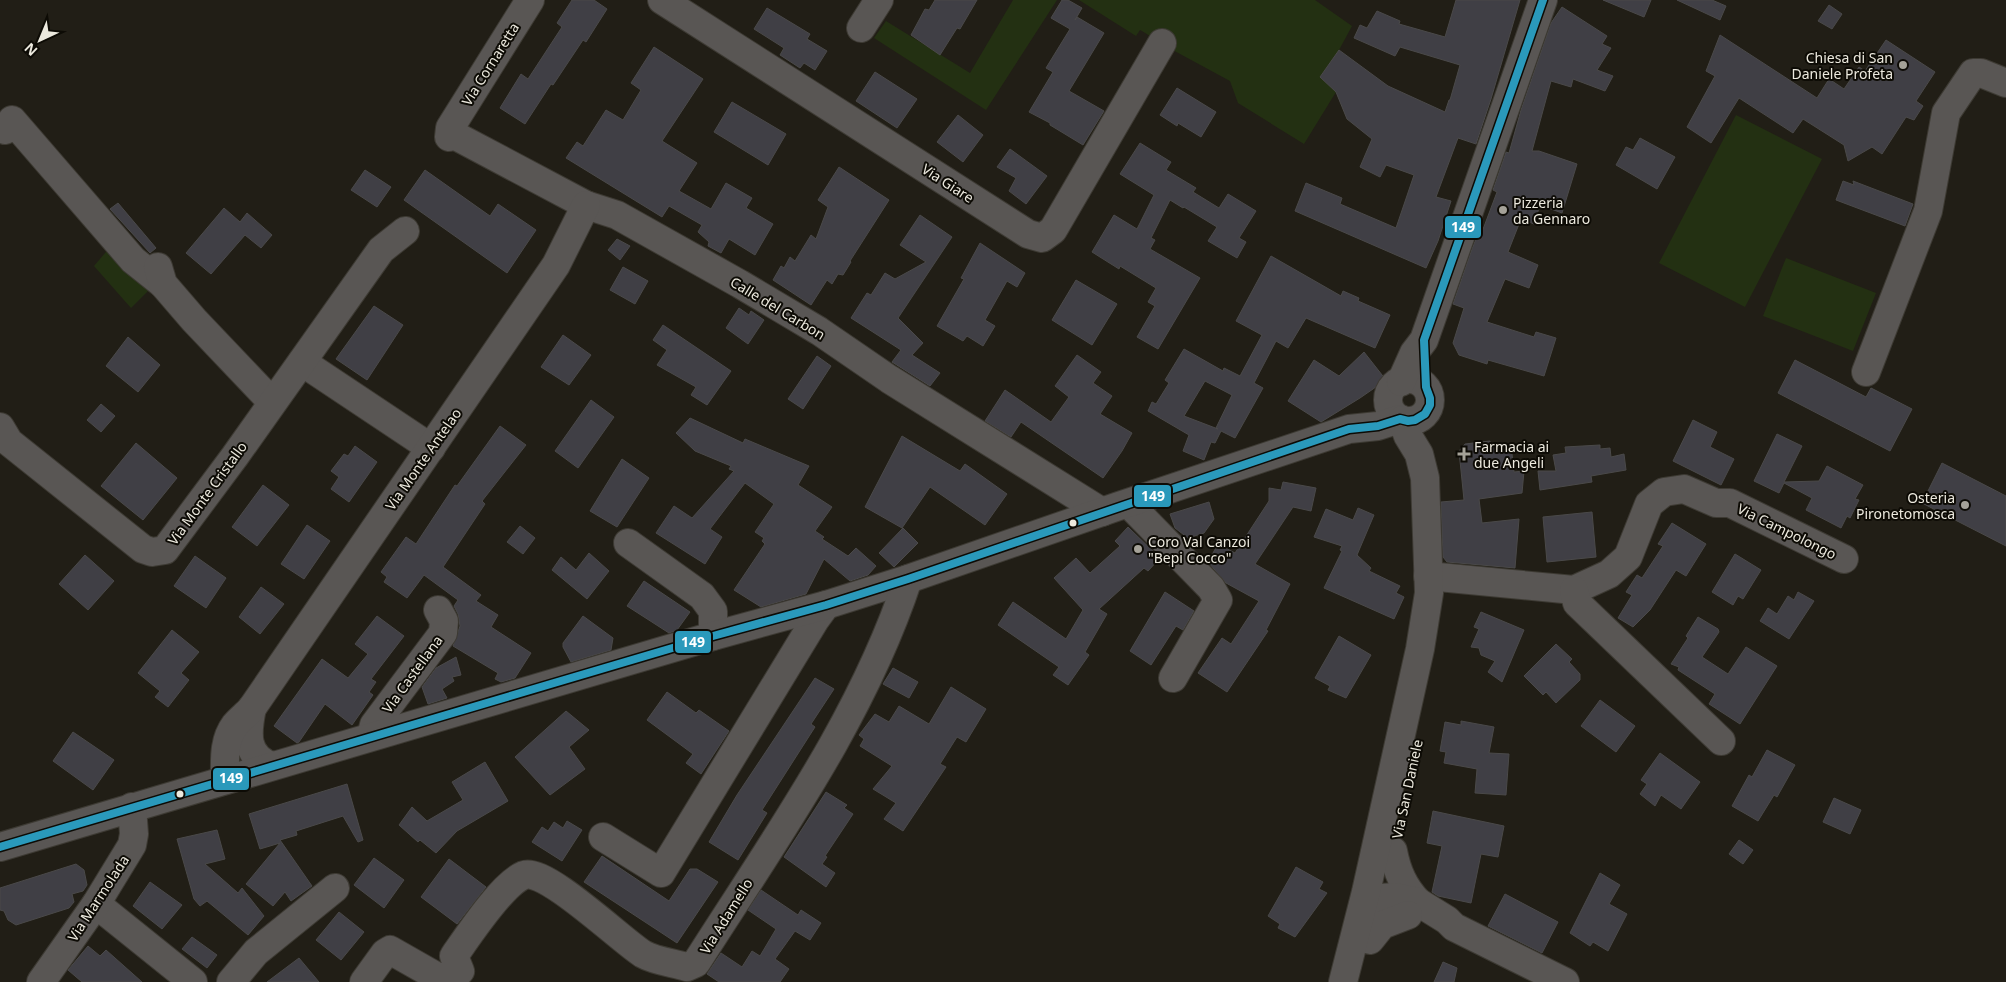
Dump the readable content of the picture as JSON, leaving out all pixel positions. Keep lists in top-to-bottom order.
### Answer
{
  "streets": {
    "street": [
      "Via Cornaretta",
      "Via Giare",
      "Calle del Carbon",
      "Via Monte Antelao",
      "Via Monte Cristallo",
      "Via Campolongo",
      "Via Castellana",
      "Via San Daniele",
      "Via Marmolada",
      "Via Adamello"
    ]
  },
  "crossings": [
    ["Via Cornaretta", "Calle del Carbon"],
    ["Calle del Carbon", "Via Monte Antelao"],
    ["Calle del Carbon", "Via Castellana"],
    ["Via Castellana", "Via San Daniele"],
    ["Via Castellana", "Via Marmolada"],
    ["Via Castellana", "Via Adamello"]
  ],
  "places": {
    "other": [
      "Chiesa di San Daniele Profeta",
      "Pizzeria da Gennaro",
      "Osteria Pironetomosca",
      "Coro Val Canzoi \"Bepi Cocco\""
    ],
    "health": ["Farmacia ai due Angeli"]
  },
  "lines": ["transit line 149"],
  "north": "bottom left"
}
